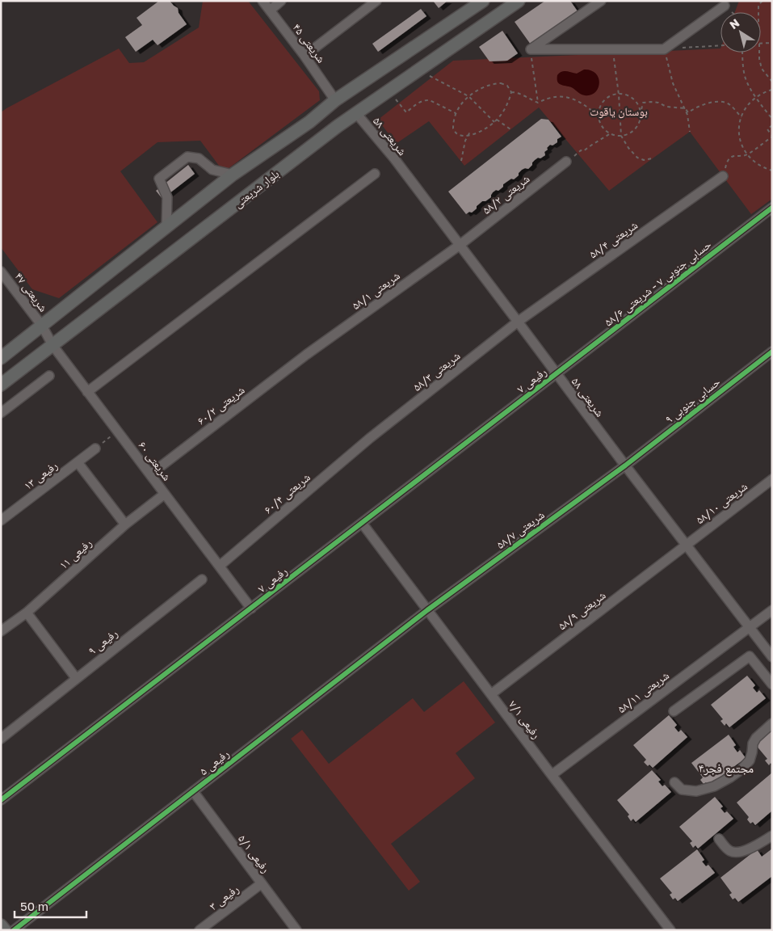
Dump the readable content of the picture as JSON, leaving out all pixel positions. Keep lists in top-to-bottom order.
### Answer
{
  "streets": {
    "main road": ["بلوار شریعتی"],
    "street": [
      "شریعتی ۴۵",
      "شریعتی ۵۸",
      "شریعتی ۵۸/۲",
      "شریعتی ۵۸/۴",
      "حسابی جنوبی ۷ - شریعتی ۵۸/۶",
      "شریعتی ۵۸/۱",
      "شریعتی ۴۷",
      "شریعتی ۵۸/۳",
      "رفیعی ۷",
      "حسابی جنوبی ۹",
      "شریعتی ۶۰/۲",
      "شریعتی ۶۰",
      "رفیعی ۱۳",
      "شریعتی ۶۰/۴",
      "شریعتی ۵۸/۱۰",
      "شریعتی ۵۸/۷",
      "رفیعی ۱۱",
      "شریعتی ۵۸/۹",
      "رفیعی ۹",
      "شریعتی ۵۸/۱۱",
      "رفیعی ۷/۱",
      "رفیعی ۵",
      "رفیعی ۵/۱",
      "رفیعی ۳"
    ]
  },
  "crossings": [
    ["شریعتی ۴۵", "بلوار شریعتی"],
    ["شریعتی ۵۸", "بلوار شریعتی"],
    ["شریعتی ۵۸", "شریعتی ۵۸/۲"],
    ["شریعتی ۵۸", "شریعتی ۵۸/۴"],
    ["شریعتی ۵۸", "حسابی جنوبی ۷ - شریعتی ۵۸/۶"],
    ["شریعتی ۵۸", "شریعتی ۵۸/۱"],
    ["شریعتی ۵۸", "شریعتی ۵۸/۳"],
    ["شریعتی ۵۸", "رفیعی ۷"],
    ["شریعتی ۵۸", "حسابی جنوبی ۹"],
    ["شریعتی ۵۸", "شریعتی ۵۸/۱۰"],
    ["شریعتی ۵۸", "شریعتی ۵۸/۷"],
    ["شریعتی ۵۸", "شریعتی ۵۸/۹"],
    ["شریعتی ۵۸", "شریعتی ۵۸/۱۱"],
    ["بلوار شریعتی", "شریعتی ۴۷"],
    ["بلوار شریعتی", "شریعتی ۶۰"],
    ["شریعتی ۵۸/۲", "شریعتی ۵۸/۱"],
    ["شریعتی ۵۸/۴", "شریعتی ۵۸/۳"],
    ["حسابی جنوبی ۷ - شریعتی ۵۸/۶", "رفیعی ۷"],
    ["شریعتی ۵۸/۱", "شریعتی ۶۰/۲"],
    ["شریعتی ۴۷", "شریعتی ۶۰"],
    ["شریعتی ۵۸/۳", "شریعتی ۶۰/۴"],
    ["رفیعی ۷", "شریعتی ۶۰"],
    ["رفیعی ۷", "رفیعی ۷/۱"],
    ["حسابی جنوبی ۹", "شریعتی ۵۸/۷"],
    ["شریعتی ۶۰/۲", "شریعتی ۶۰"],
    ["شریعتی ۶۰", "شریعتی ۶۰/۴"],
    ["شریعتی ۶۰", "رفیعی ۱۱"],
    ["شریعتی ۵۸/۱۰", "شریعتی ۵۸/۹"],
    ["شریعتی ۵۸/۷", "رفیعی ۷/۱"],
    ["شریعتی ۵۸/۷", "رفیعی ۵"],
    ["شریعتی ۵۸/۹", "رفیعی ۷/۱"],
    ["شریعتی ۵۸/۱۱", "رفیعی ۷/۱"],
    ["رفیعی ۷/۱", "رفیعی ۵"],
    ["رفیعی ۵", "رفیعی ۵/۱"],
    ["رفیعی ۵/۱", "رفیعی ۳"]
  ],
  "districts": ["مجتمع فجر۴"],
  "parks": ["بوستان یاقوت"],
  "scale_bar": "50 m",
  "north": "top left"
}
